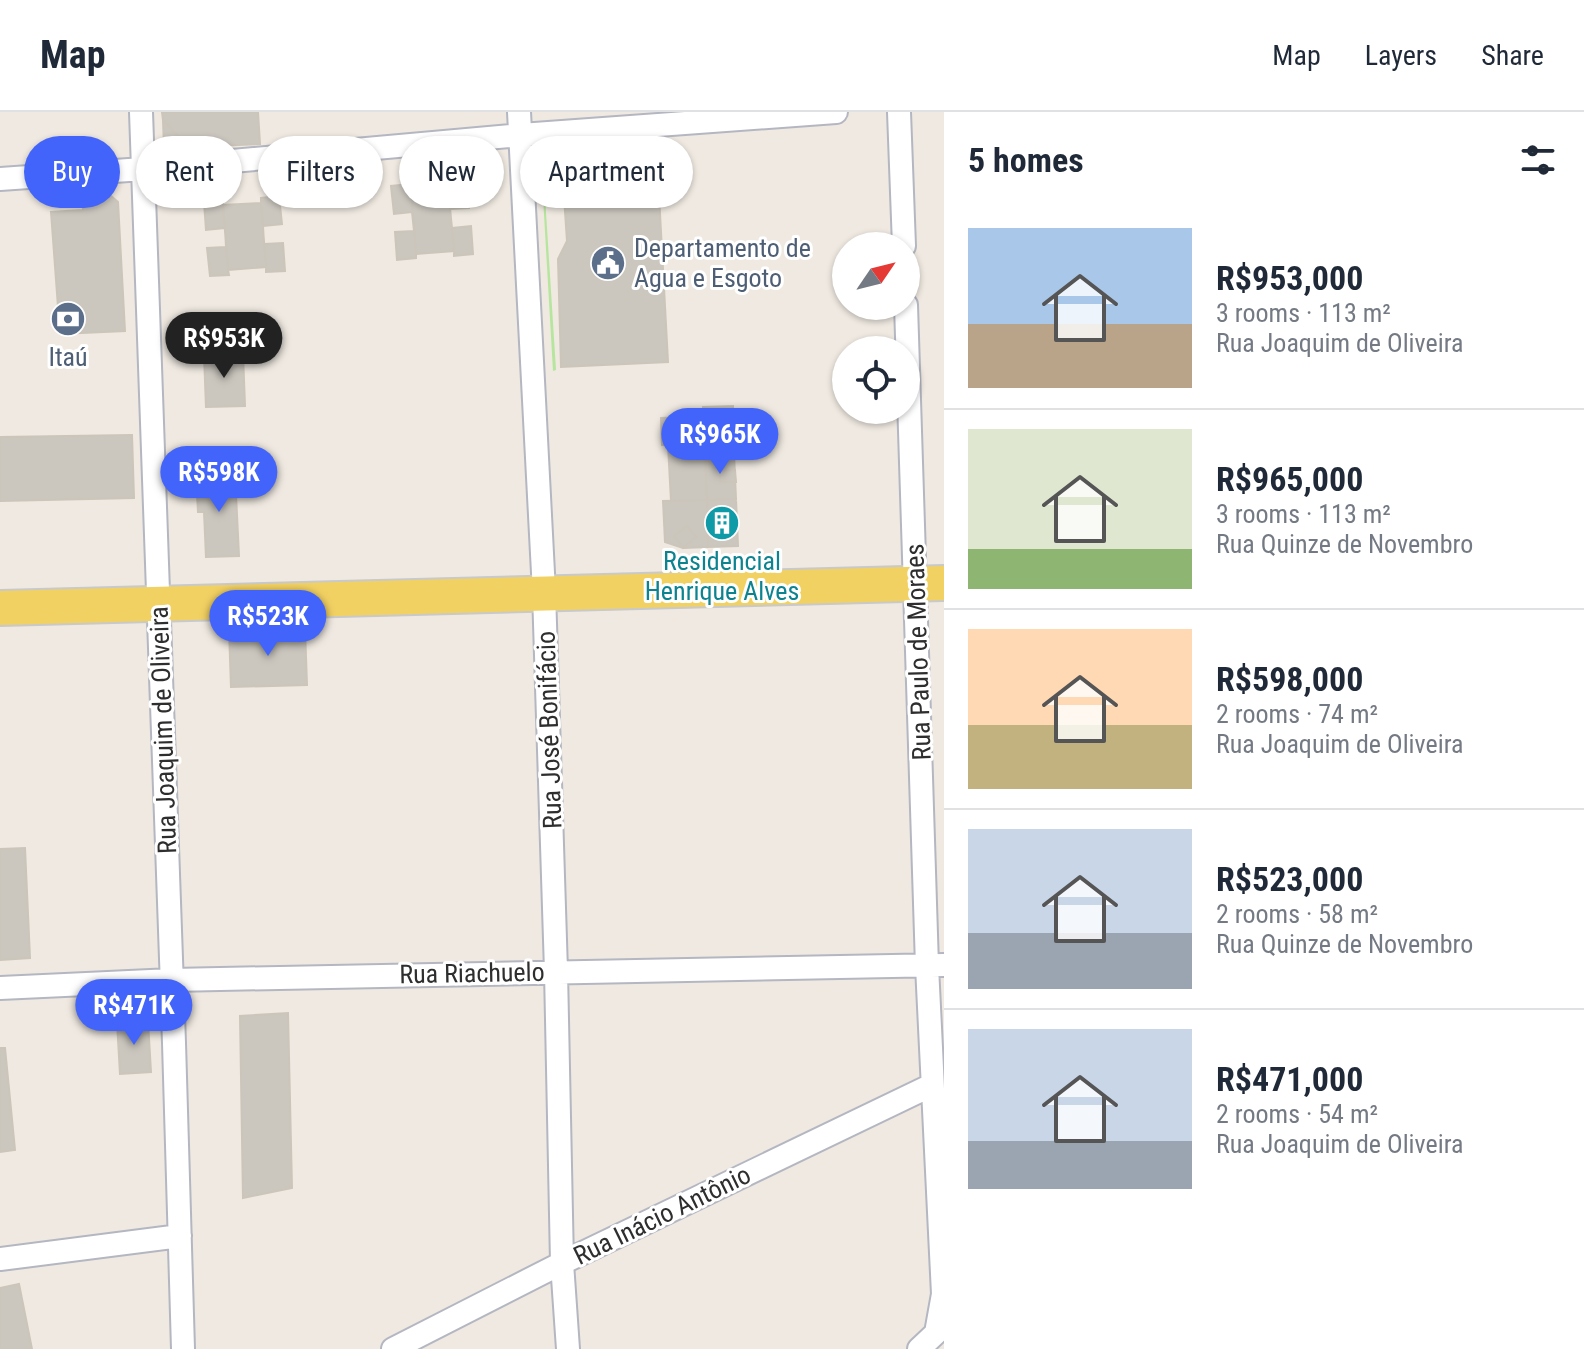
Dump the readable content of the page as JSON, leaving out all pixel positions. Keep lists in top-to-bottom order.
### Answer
{
  "streets": {
    "street": [
      "Rua Paulo de Moraes",
      "Rua Joaquim de Oliveira",
      "Rua José Bonifácio",
      "Rua Riachuelo",
      "Rua Inácio Antônio"
    ]
  },
  "crossings": [
    ["Rua Paulo de Moraes", "Rua Riachuelo"],
    ["Rua Paulo de Moraes", "Rua Inácio Antônio"],
    ["Rua Joaquim de Oliveira", "Rua Riachuelo"],
    ["Rua José Bonifácio", "Rua Riachuelo"],
    ["Rua José Bonifácio", "Rua Inácio Antônio"]
  ],
  "places": {
    "public building": ["Departamento de Agua e Esgoto"],
    "bank": ["Itaú"],
    "building": ["Residencial Henrique Alves"]
  },
  "north": "top right",
  "page": {
    "header": "Map",
    "nav": ["Map", "Layers", "Share"],
    "heading": "5 homes",
    "chip": [
      "Buy",
      "Rent",
      "Filters",
      "New",
      "Apartment"
    ],
    "list": [
      {
        "name": "R$953,000",
        "note": "3 rooms · 113 m² · Rua Joaquim de Oliveira"
      },
      {
        "name": "R$965,000",
        "note": "3 rooms · 113 m² · Rua Quinze de Novembro"
      },
      {
        "name": "R$598,000",
        "note": "2 rooms · 74 m² · Rua Joaquim de Oliveira"
      },
      {
        "name": "R$523,000",
        "note": "2 rooms · 58 m² · Rua Quinze de Novembro"
      },
      {
        "name": "R$471,000",
        "note": "2 rooms · 54 m² · Rua Joaquim de Oliveira"
      }
    ],
    "price": [
      "R$953K",
      "R$965K",
      "R$598K",
      "R$523K",
      "R$471K"
    ]
  }
}
